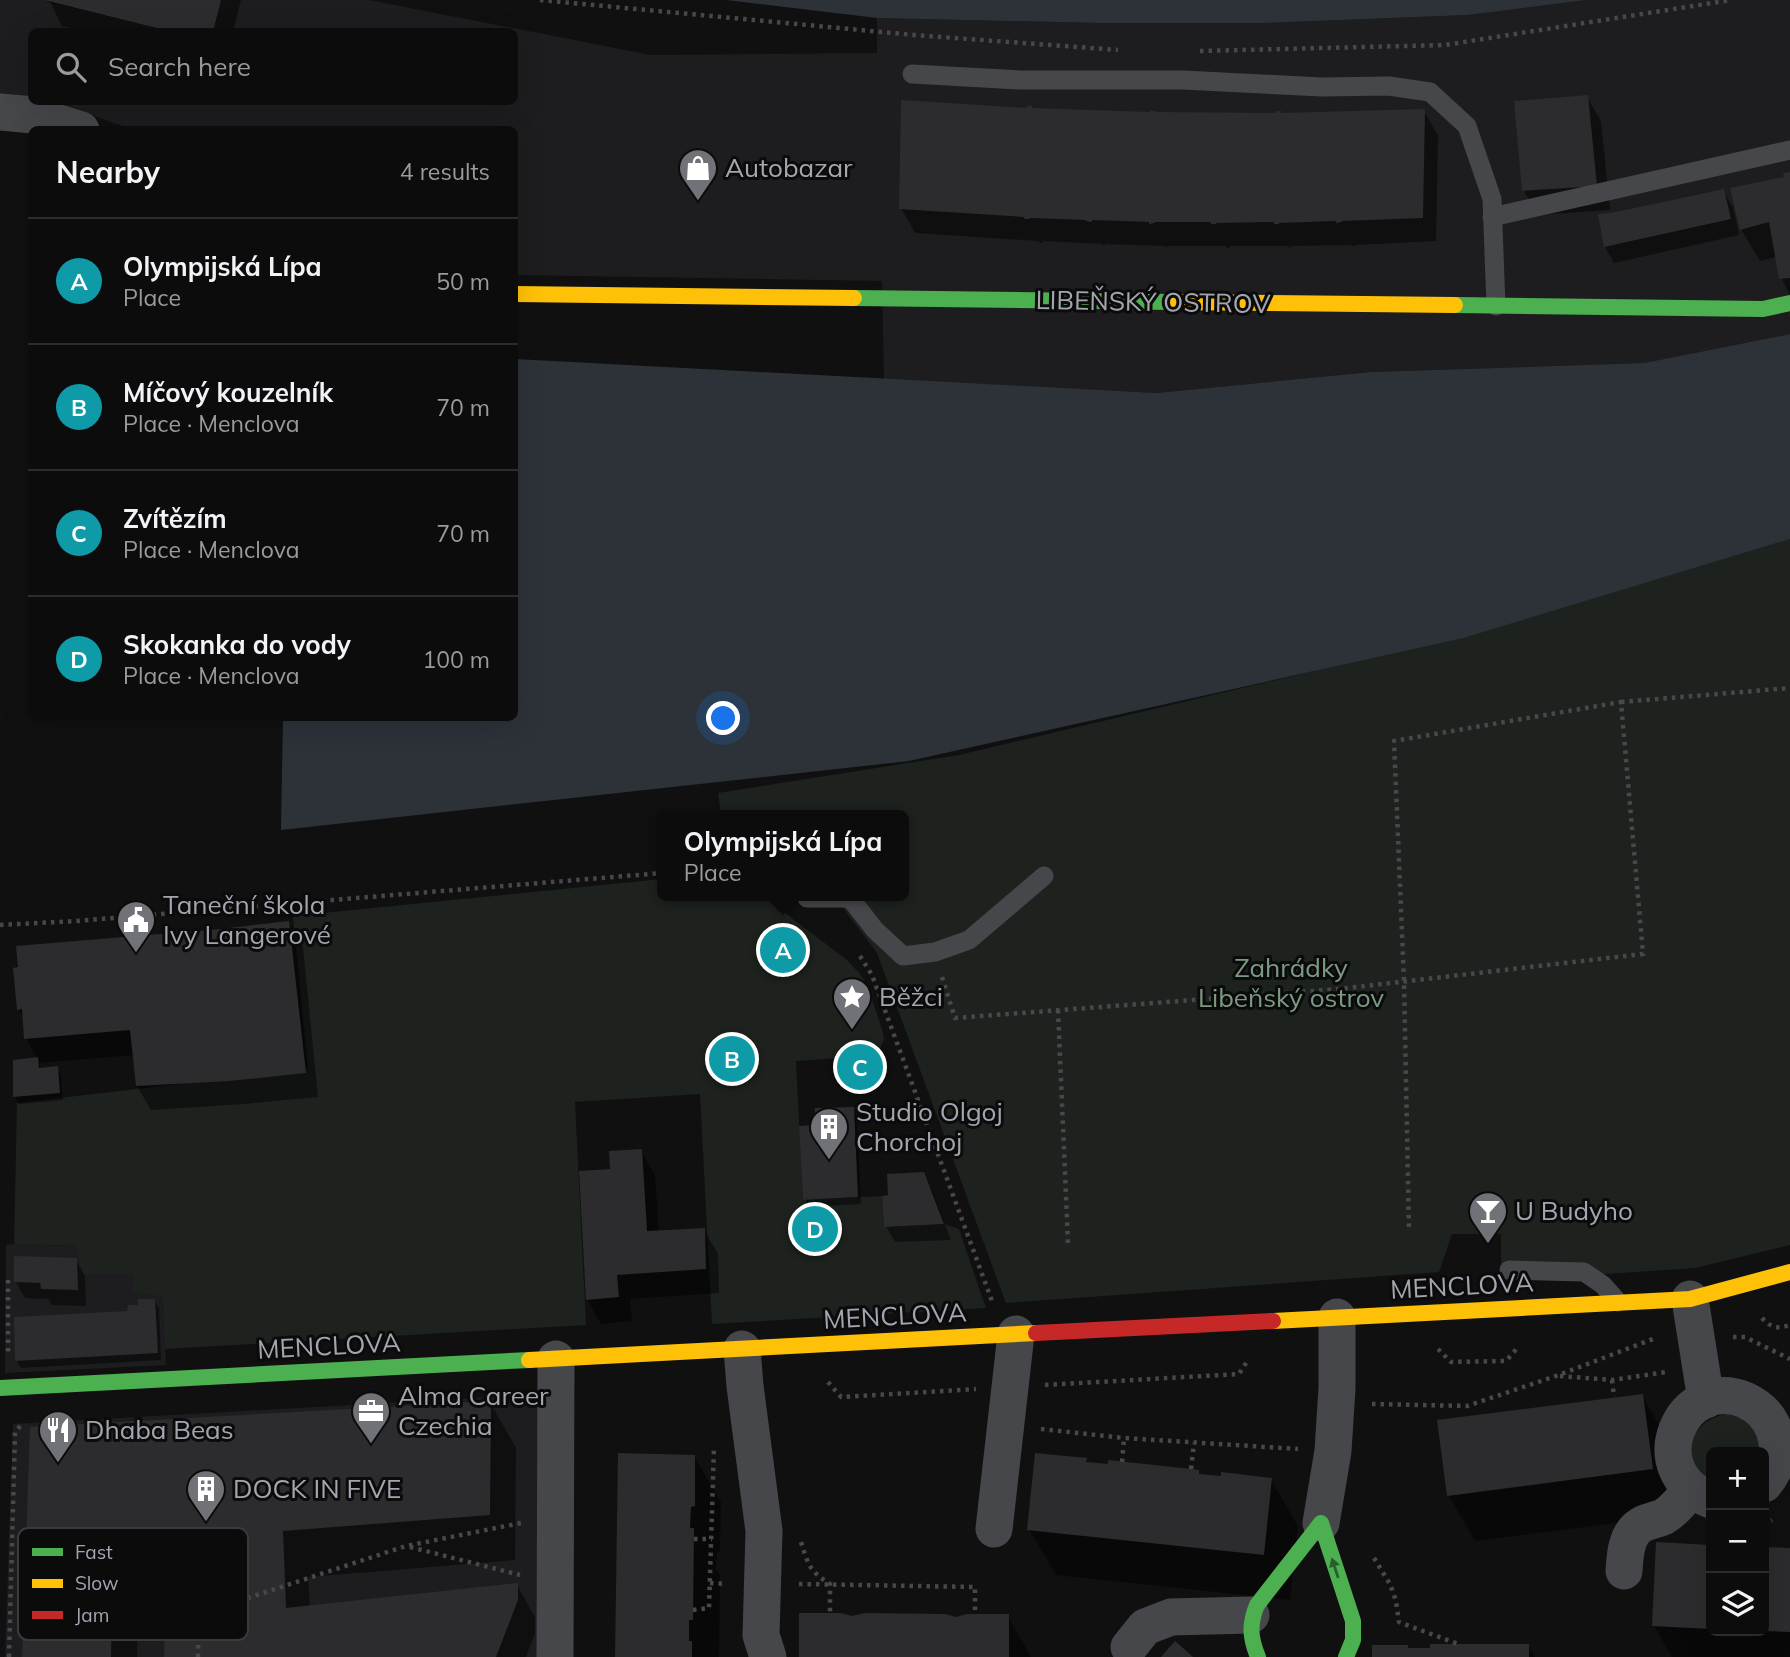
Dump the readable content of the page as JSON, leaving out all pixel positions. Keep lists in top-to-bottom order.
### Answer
{
  "streets": {
    "street": ["LIBEŇSKÝ OSTROV", "MENCLOVA"]
  },
  "parks": ["Zahrádky Libeňský ostrov"],
  "places": {
    "shop": ["Autobazar"],
    "public building": ["Taneční škola Ivy Langerové"],
    "place": ["Běžci"],
    "building": ["Studio Olgoj Chorchoj", "DOCK IN FIVE"],
    "bar": ["U Budyho"],
    "office": ["Alma Career Czechia"],
    "restaurant": ["Dhaba Beas"]
  },
  "legend": ["Fast", "Slow", "Jam"],
  "page": {
    "search": "Search here",
    "heading": ["Nearby", "4 results"],
    "list": [
      {
        "mark": "A",
        "name": "Olympijská Lípa",
        "note": "Place",
        "value": "50 m"
      },
      {
        "mark": "B",
        "name": "Míčový kouzelník",
        "note": "Place · Menclova",
        "value": "70 m"
      },
      {
        "mark": "C",
        "name": "Zvítězím",
        "note": "Place · Menclova",
        "value": "70 m"
      },
      {
        "mark": "D",
        "name": "Skokanka do vody",
        "note": "Place · Menclova",
        "value": "100 m"
      }
    ],
    "popup": ["Olympijská Lípa", "Place"],
    "pins": [
      "A",
      "B",
      "C",
      "D"
    ],
    "map_buttons": ["+", "−"]
  }
}
